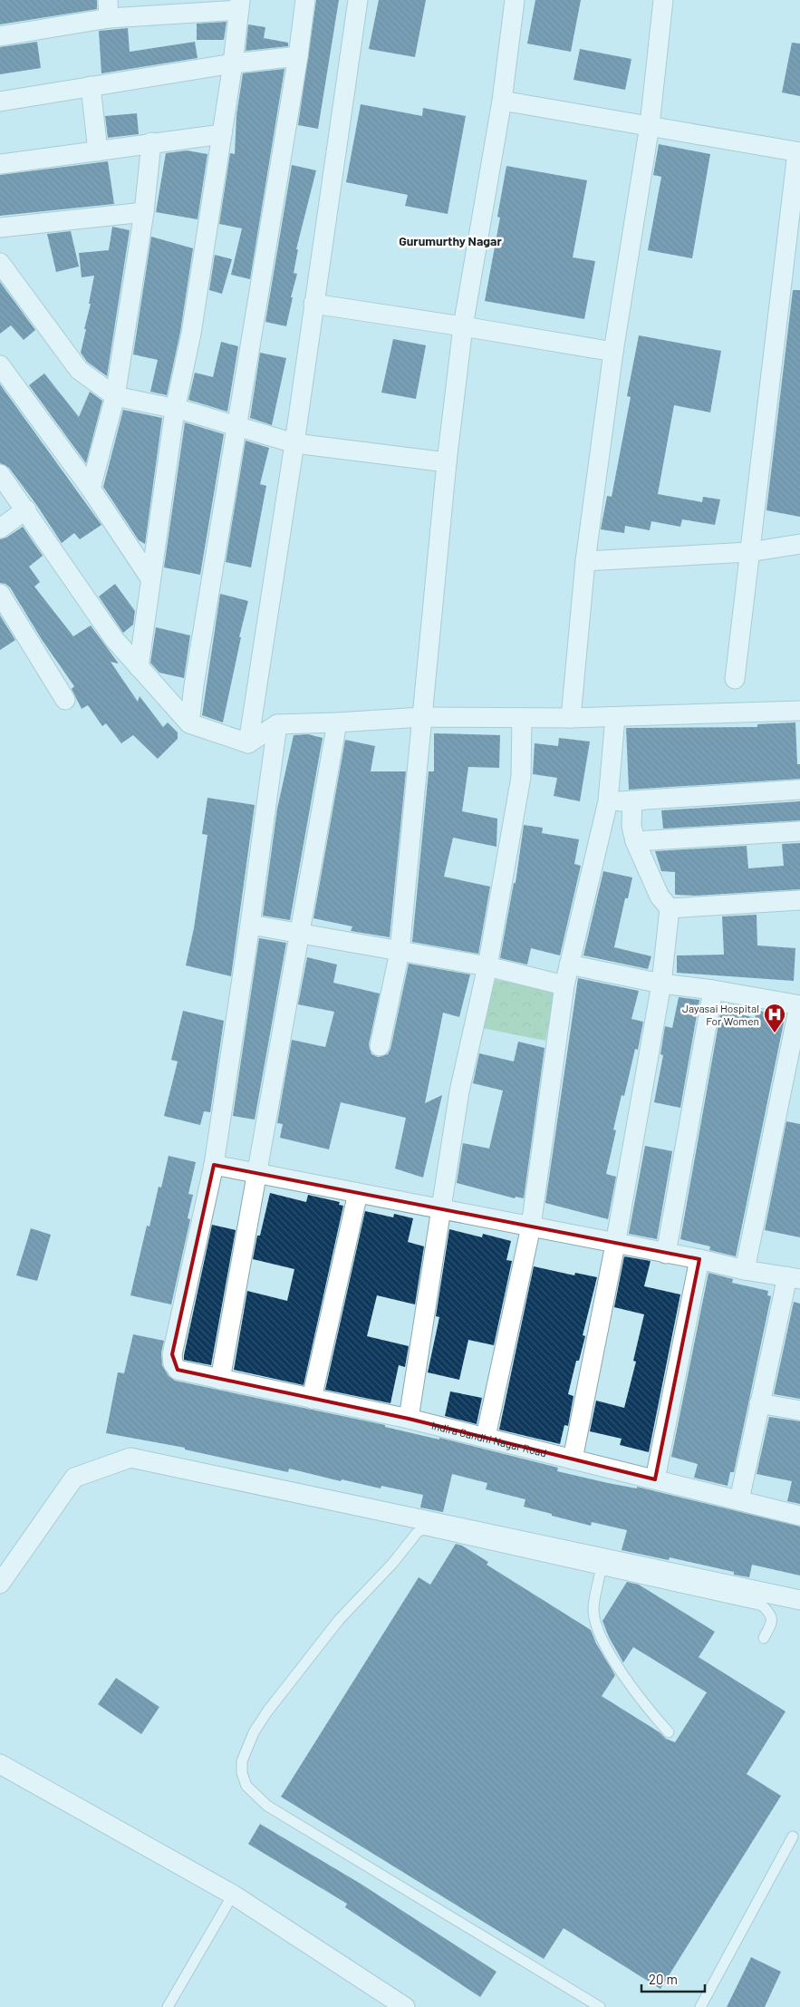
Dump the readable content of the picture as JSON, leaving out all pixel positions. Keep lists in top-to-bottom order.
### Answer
{
  "streets": {
    "street": ["Indira Gandhi Nagar Road"]
  },
  "districts": ["Gurumurthy Nagar"],
  "places": {
    "hospital": ["Jayasai Hospital For Women"]
  },
  "scale_bar": "20 m"
}
